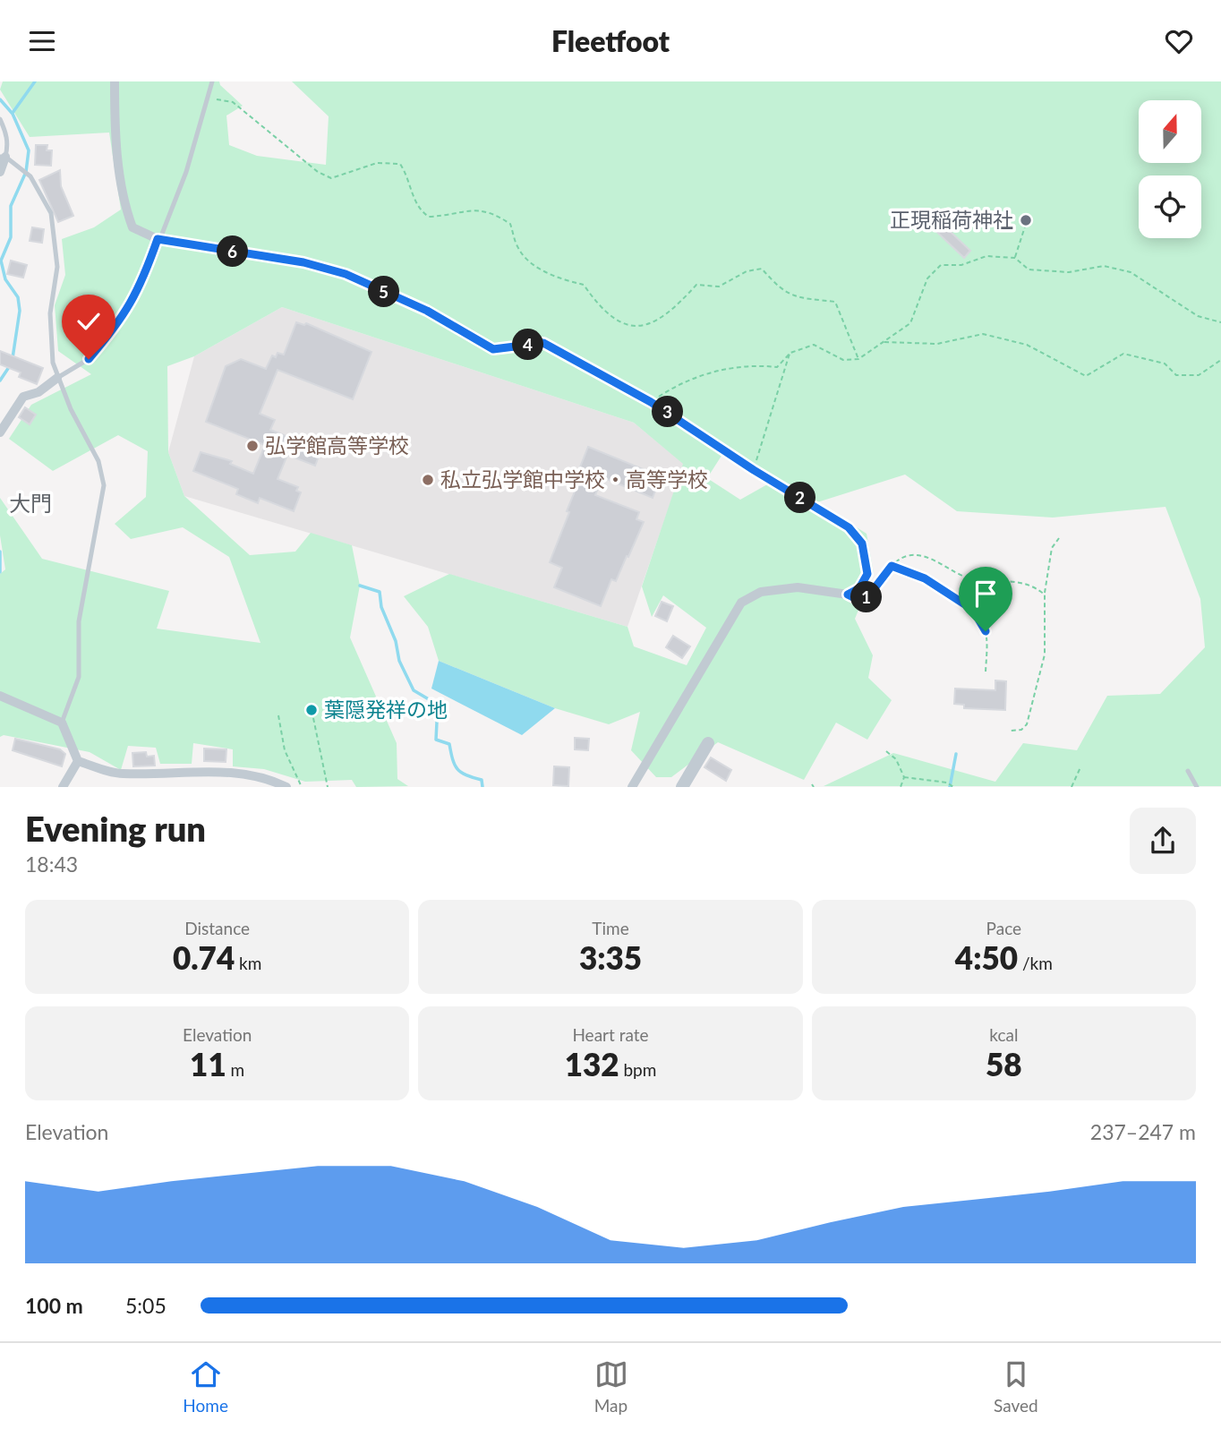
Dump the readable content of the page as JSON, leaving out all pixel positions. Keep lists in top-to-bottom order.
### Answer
{
  "districts": ["大門"],
  "places": [
    "正現稲荷神社",
    "弘学館高等学校",
    "私立弘学館中学校・高等学校",
    "葉隠発祥の地"
  ],
  "north": "top",
  "page": {
    "header": "Fleetfoot",
    "pins": [
      "6",
      "5",
      "4",
      "3",
      "2",
      "1"
    ],
    "heading": ["Evening run", "18:43"],
    "stats": [
      ["Distance", "0.74 km"],
      ["Time", "3:35"],
      ["Pace", "4:50 /km"],
      ["Elevation", "11 m"],
      ["Heart rate", "132 bpm"],
      ["kcal", "58"]
    ],
    "chart": ["Elevation", "237–247 m"],
    "list": [
      {
        "name": "100 m",
        "note": "5:05"
      }
    ],
    "tabs": ["Home", "Map", "Saved"]
  }
}
